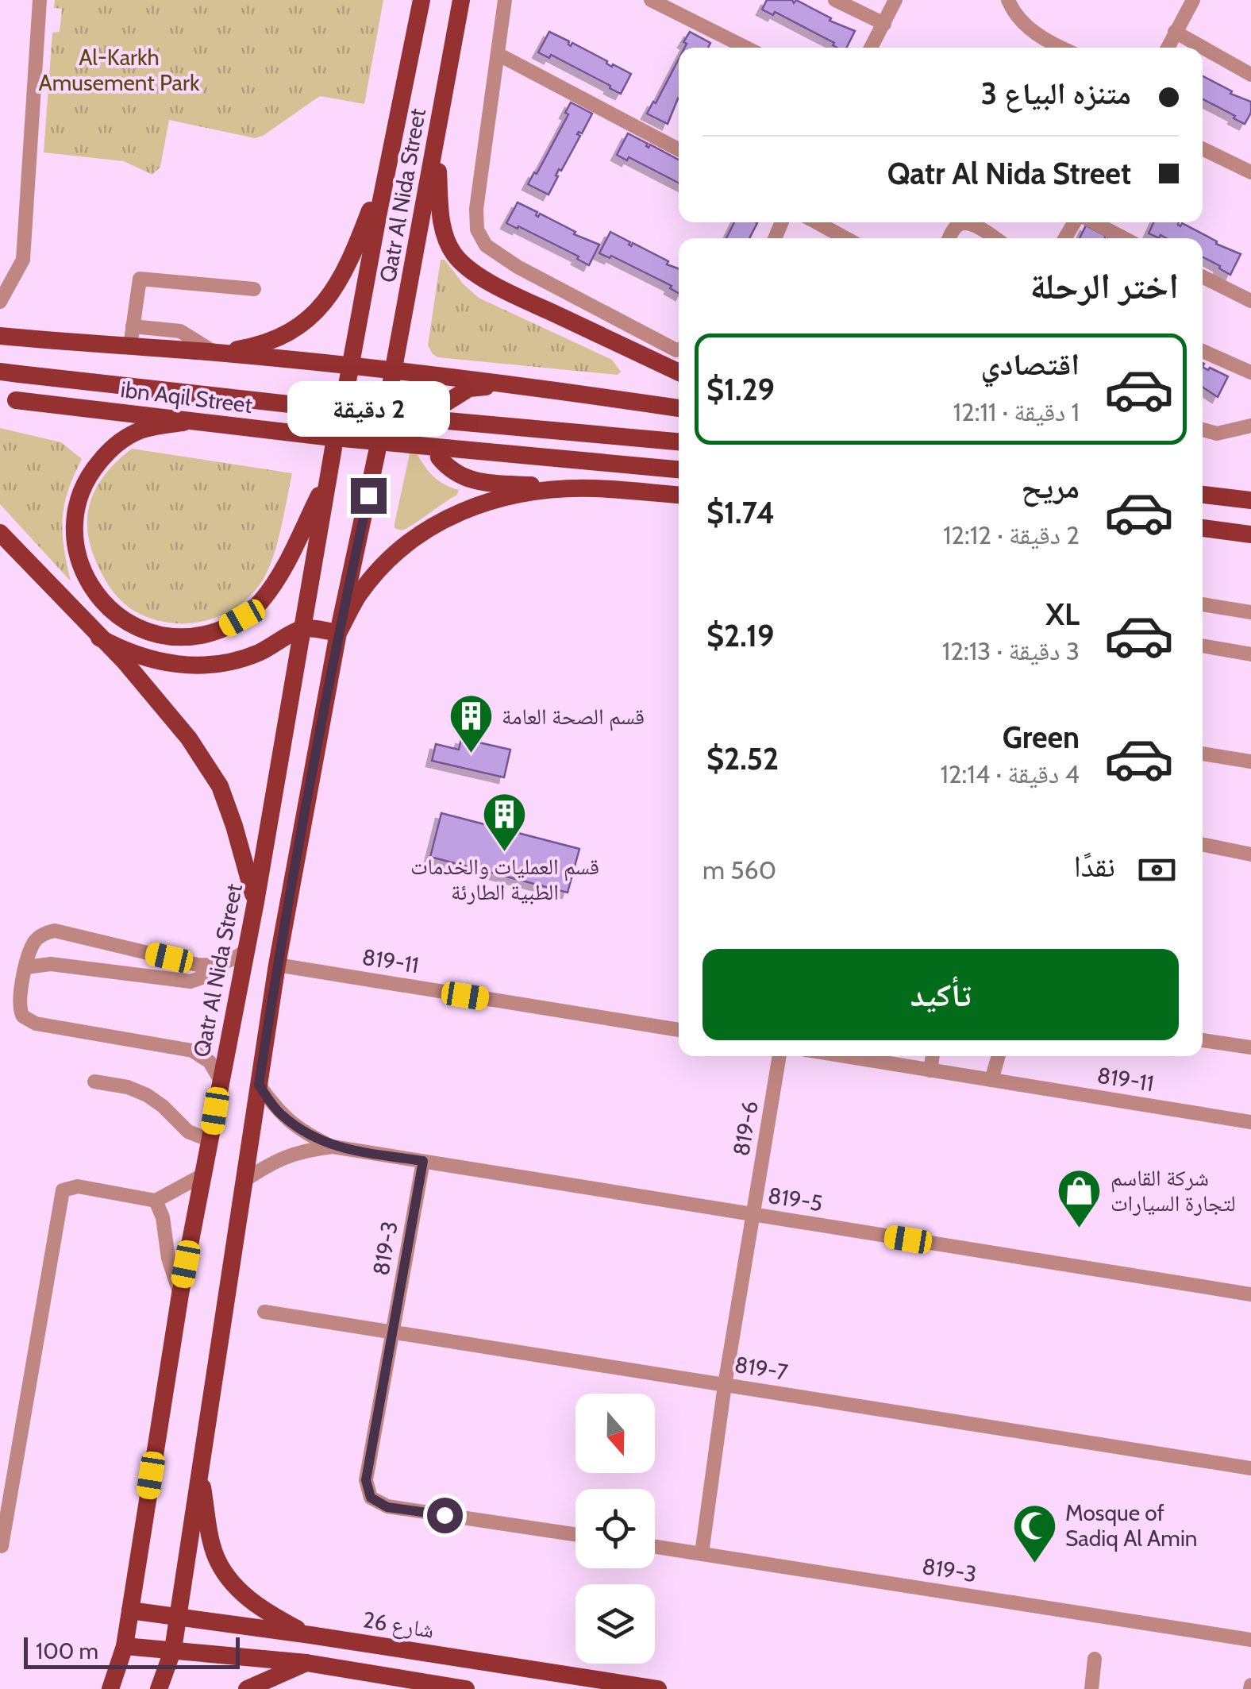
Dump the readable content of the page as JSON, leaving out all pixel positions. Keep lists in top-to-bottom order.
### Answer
{
  "streets": {
    "main road": ["Qatr Al Nida Street", "ibn Aqil Street", "شارع 26"],
    "street": [
      "819-11",
      "819-6",
      "819-5",
      "819-3",
      "819-7"
    ]
  },
  "crossings": [
    ["Qatr Al Nida Street", "شارع 26"],
    ["819-6", "819-5"],
    ["819-6", "819-3"],
    ["819-6", "819-7"],
    ["819-5", "819-3"],
    ["819-3", "819-7"]
  ],
  "parks": ["Al-Karkh Amusement Park"],
  "places": {
    "building": ["قسم الصحة العامة", "قسم العمليات والخدمات الطبية الطارئة"],
    "shop": ["شركة القاسم لتجارة السيارات"],
    "mosque": ["Mosque of Sadiq Al Amin"]
  },
  "scale_bar": "100 m",
  "north": "bottom",
  "page": {
    "banner": ["متنزه البياع 3", "Qatr Al Nida Street"],
    "heading": "اختر الرحلة",
    "list": [
      {
        "name": "اقتصادي",
        "note": "1 دقيقة · 12:11",
        "value": "$1.29"
      },
      {
        "name": "مريح",
        "note": "2 دقيقة · 12:12",
        "value": "$1.74"
      },
      {
        "name": "XL",
        "note": "3 دقيقة · 12:13",
        "value": "$2.19"
      },
      {
        "name": "Green",
        "note": "4 دقيقة · 12:14",
        "value": "$2.52"
      }
    ],
    "bubble": "2 دقيقة",
    "pay": ["نقدًا", "560 m"],
    "buttons": "تأكيد",
    "scale": "100 m"
  }
}
